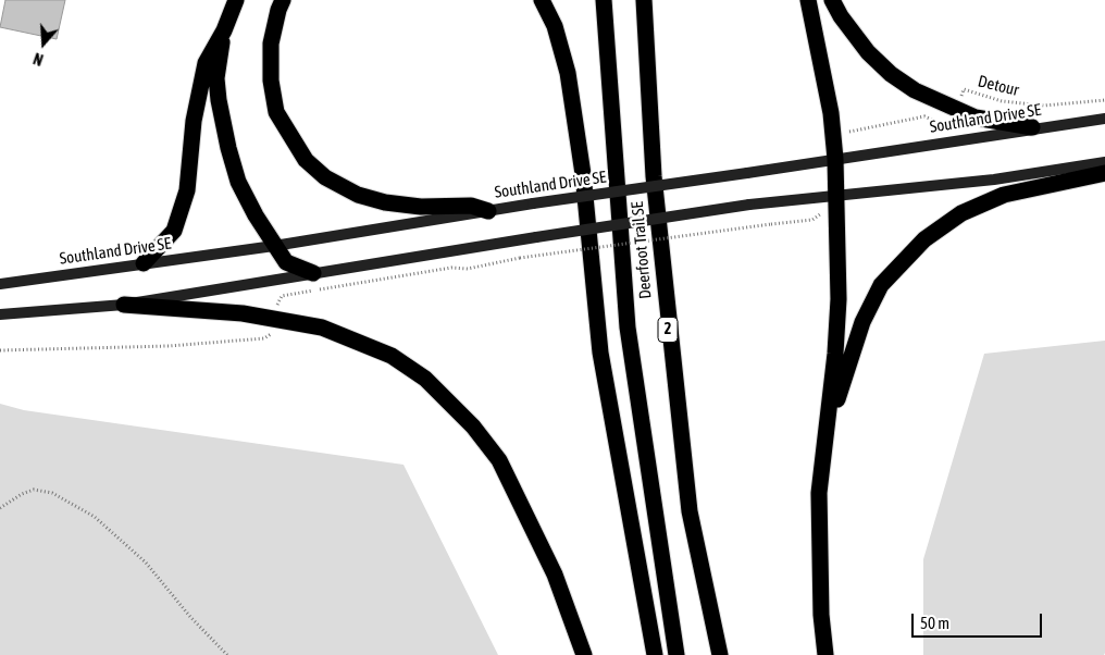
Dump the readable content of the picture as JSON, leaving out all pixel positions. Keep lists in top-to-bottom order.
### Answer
{
  "streets": {
    "highway": ["Deerfoot Trail SE", "2"],
    "main road": ["Southland Drive SE"],
    "path": ["Detour"]
  },
  "scale_bar": "50 m",
  "north": "bottom"
}
